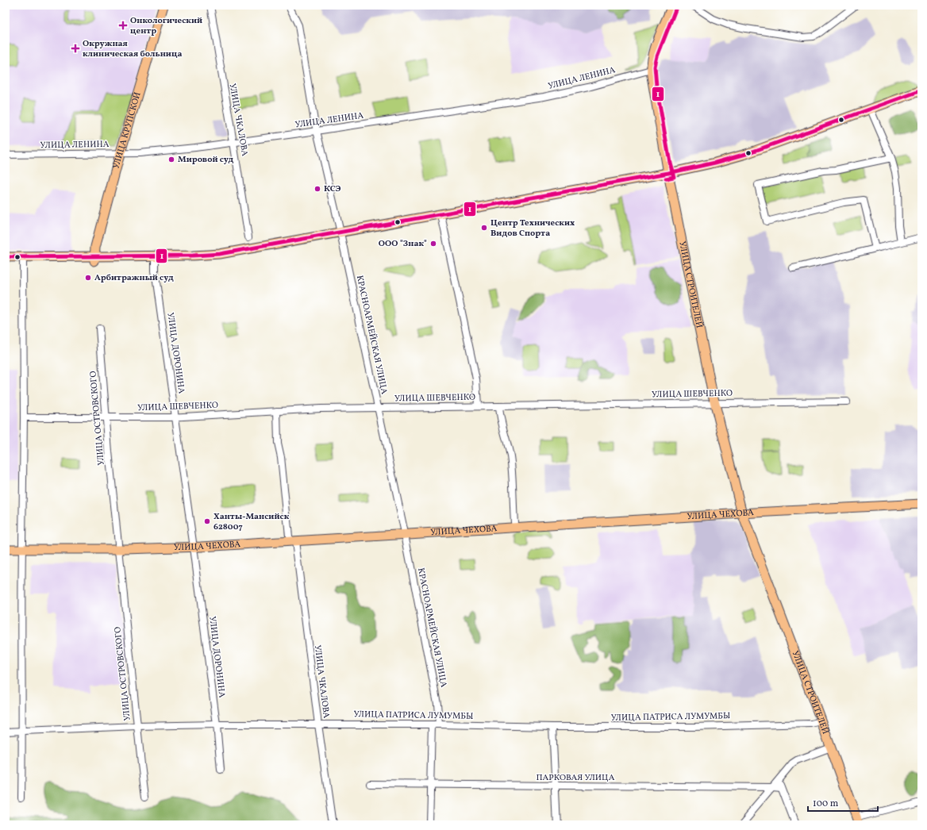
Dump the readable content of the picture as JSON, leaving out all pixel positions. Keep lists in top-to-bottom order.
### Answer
{
  "streets": {
    "main road": ["УЛИЦА КРУПСКОЙ", "УЛИЦА СТРОИТЕЛЕЙ", "УЛИЦА ЧЕХОВА"],
    "street": [
      "УЛИЦА ЛЕНИНА",
      "УЛИЦА ЧКАЛОВА",
      "КРАСНОАРМЕЙСКАЯ УЛИЦА",
      "УЛИЦА ДОРОНИНА",
      "УЛИЦА ШЕВЧЕНКО",
      "УЛИЦА ОСТРОВСКОГО",
      "УЛИЦА ПАТРИСА ЛУМУМБЫ",
      "ПАРКОВАЯ УЛИЦА"
    ]
  },
  "crossings": [
    ["УЛИЦА ЛЕНИНА", "УЛИЦА ЧКАЛОВА"],
    ["УЛИЦА ЛЕНИНА", "УЛИЦА КРУПСКОЙ"],
    ["УЛИЦА ЛЕНИНА", "УЛИЦА СТРОИТЕЛЕЙ"],
    ["УЛИЦА ЛЕНИНА", "КРАСНОАРМЕЙСКАЯ УЛИЦА"],
    ["УЛИЦА ЧКАЛОВА", "УЛИЦА ШЕВЧЕНКО"],
    ["УЛИЦА ЧКАЛОВА", "УЛИЦА ЧЕХОВА"],
    ["УЛИЦА ЧКАЛОВА", "УЛИЦА ПАТРИСА ЛУМУМБЫ"],
    ["УЛИЦА СТРОИТЕЛЕЙ", "УЛИЦА ШЕВЧЕНКО"],
    ["УЛИЦА СТРОИТЕЛЕЙ", "УЛИЦА ЧЕХОВА"],
    ["УЛИЦА СТРОИТЕЛЕЙ", "УЛИЦА ПАТРИСА ЛУМУМБЫ"],
    ["КРАСНОАРМЕЙСКАЯ УЛИЦА", "УЛИЦА ШЕВЧЕНКО"],
    ["КРАСНОАРМЕЙСКАЯ УЛИЦА", "УЛИЦА ЧЕХОВА"],
    ["КРАСНОАРМЕЙСКАЯ УЛИЦА", "УЛИЦА ПАТРИСА ЛУМУМБЫ"],
    ["УЛИЦА ДОРОНИНА", "УЛИЦА ШЕВЧЕНКО"],
    ["УЛИЦА ДОРОНИНА", "УЛИЦА ЧЕХОВА"],
    ["УЛИЦА ДОРОНИНА", "УЛИЦА ПАТРИСА ЛУМУМБЫ"],
    ["УЛИЦА ШЕВЧЕНКО", "УЛИЦА ОСТРОВСКОГО"],
    ["УЛИЦА ОСТРОВСКОГО", "УЛИЦА ЧЕХОВА"],
    ["УЛИЦА ОСТРОВСКОГО", "УЛИЦА ПАТРИСА ЛУМУМБЫ"]
  ],
  "places": {
    "health": ["Онкологический центр", "Окружная клиническая больница"],
    "other": [
      "Мировой суд",
      "КСЭ",
      "Центр Технических Видов Спорта",
      "ООО \"Знак\"",
      "Арбитражный суд",
      "Ханты-Мансийск 628007"
    ]
  },
  "lines": ["transit line 1"],
  "scale_bar": "100 m"
}
